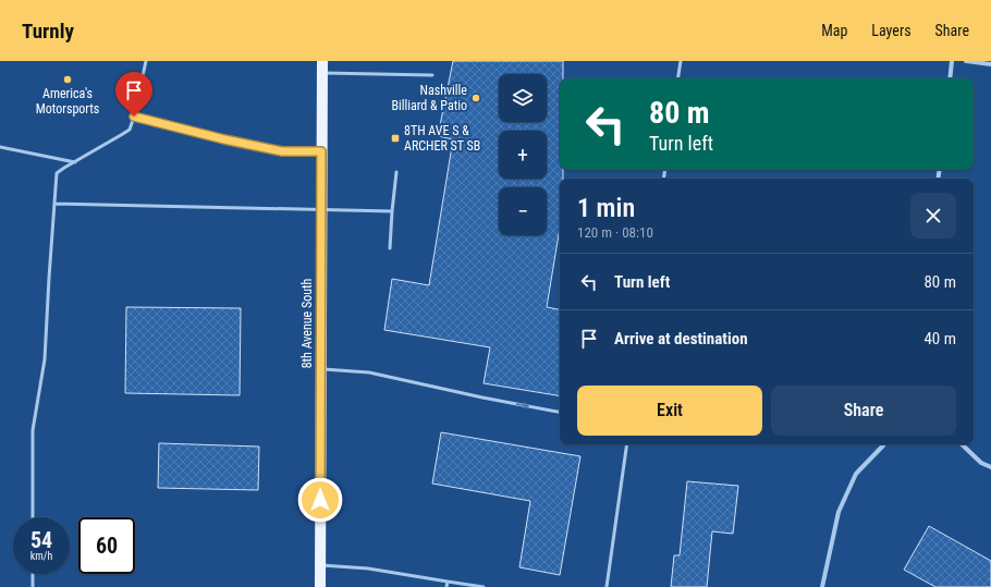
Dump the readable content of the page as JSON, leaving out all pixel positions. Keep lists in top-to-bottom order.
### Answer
{
  "streets": {
    "main road": ["8th Avenue South"]
  },
  "places": {
    "other": ["America's Motorsports", "Nashville Billiard & Patio"],
    "transit": ["8TH AVE S & ARCHER ST SB"]
  },
  "page": {
    "header": "Turnly",
    "nav": ["Map", "Layers", "Share"],
    "map_buttons": ["+", "−"],
    "turn": ["80 m", "Turn left"],
    "heading": ["1 min", "120 m · 08:10"],
    "list": [
      {
        "name": "Turn left",
        "value": "80 m"
      },
      {
        "name": "Arrive at destination",
        "value": "40 m"
      }
    ],
    "buttons": ["Exit", "Share"],
    "speed": "54 km/h",
    "limit": "60"
  }
}
